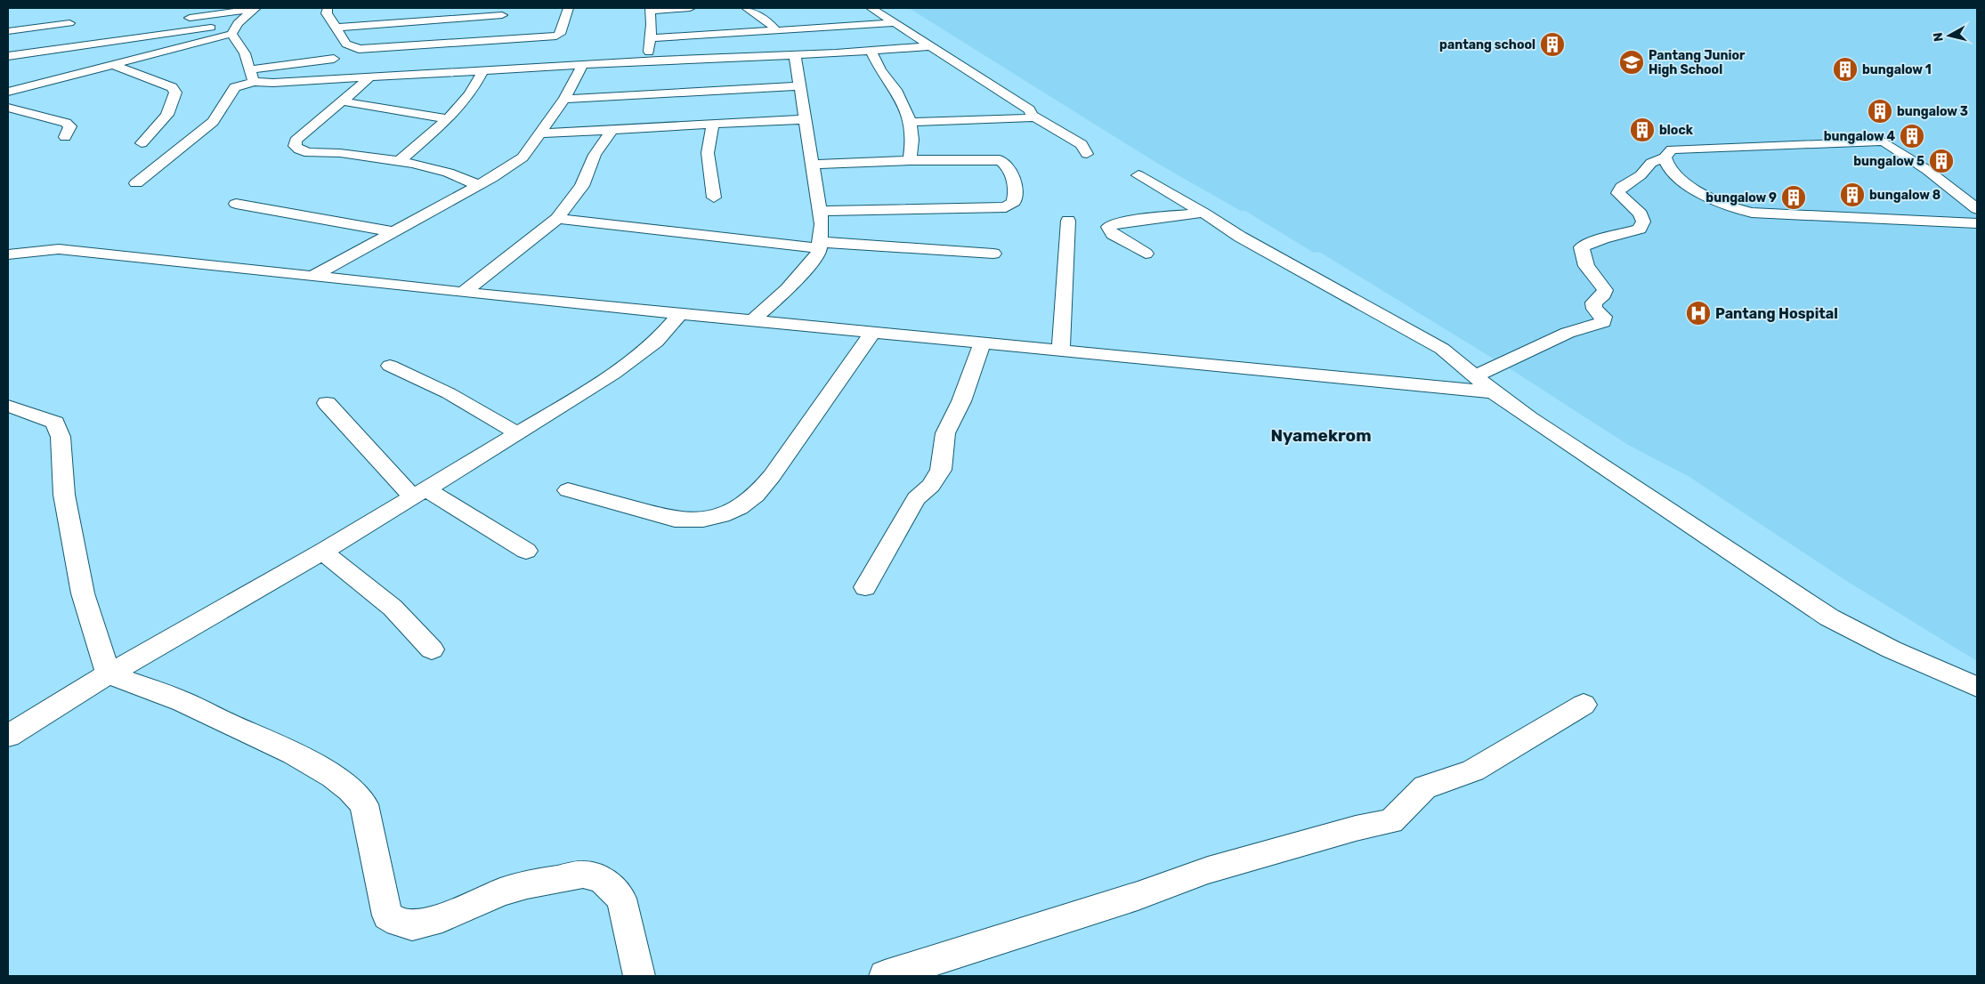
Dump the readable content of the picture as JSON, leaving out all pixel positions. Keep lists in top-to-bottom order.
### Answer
{
  "districts": ["Nyamekrom"],
  "places": {
    "building": [
      "pantang school",
      "bungalow 1",
      "bungalow 3",
      "block",
      "bungalow 4",
      "bungalow 5",
      "bungalow 8",
      "bungalow 9"
    ],
    "school or university": ["Pantang Junior High School"],
    "hospital": ["Pantang Hospital"]
  },
  "north": "left"
}
